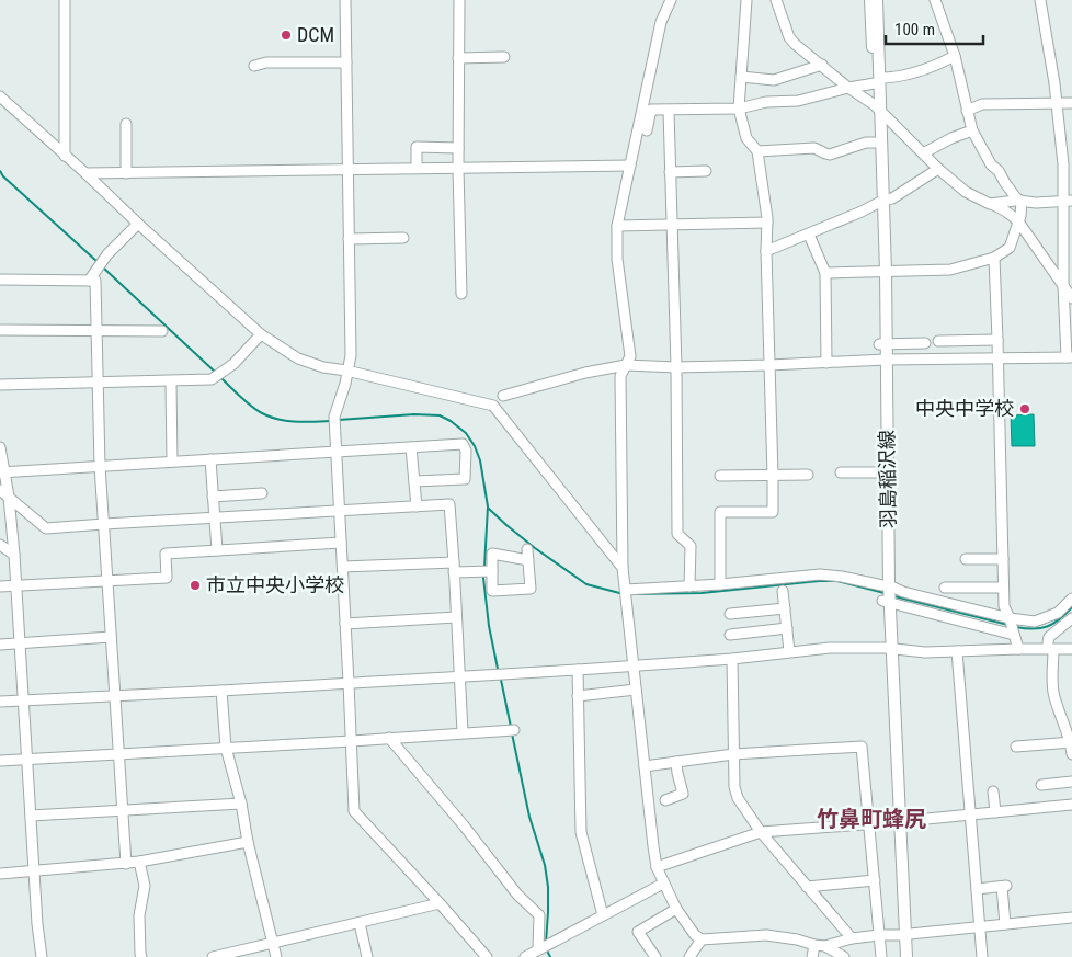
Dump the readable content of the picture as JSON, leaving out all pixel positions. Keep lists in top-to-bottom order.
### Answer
{
  "streets": {
    "main road": ["羽島稲沢線"]
  },
  "districts": ["竹鼻町蜂尻"],
  "places": ["DCM", "中央中学校", "市立中央小学校"],
  "scale_bar": "100 m"
}
